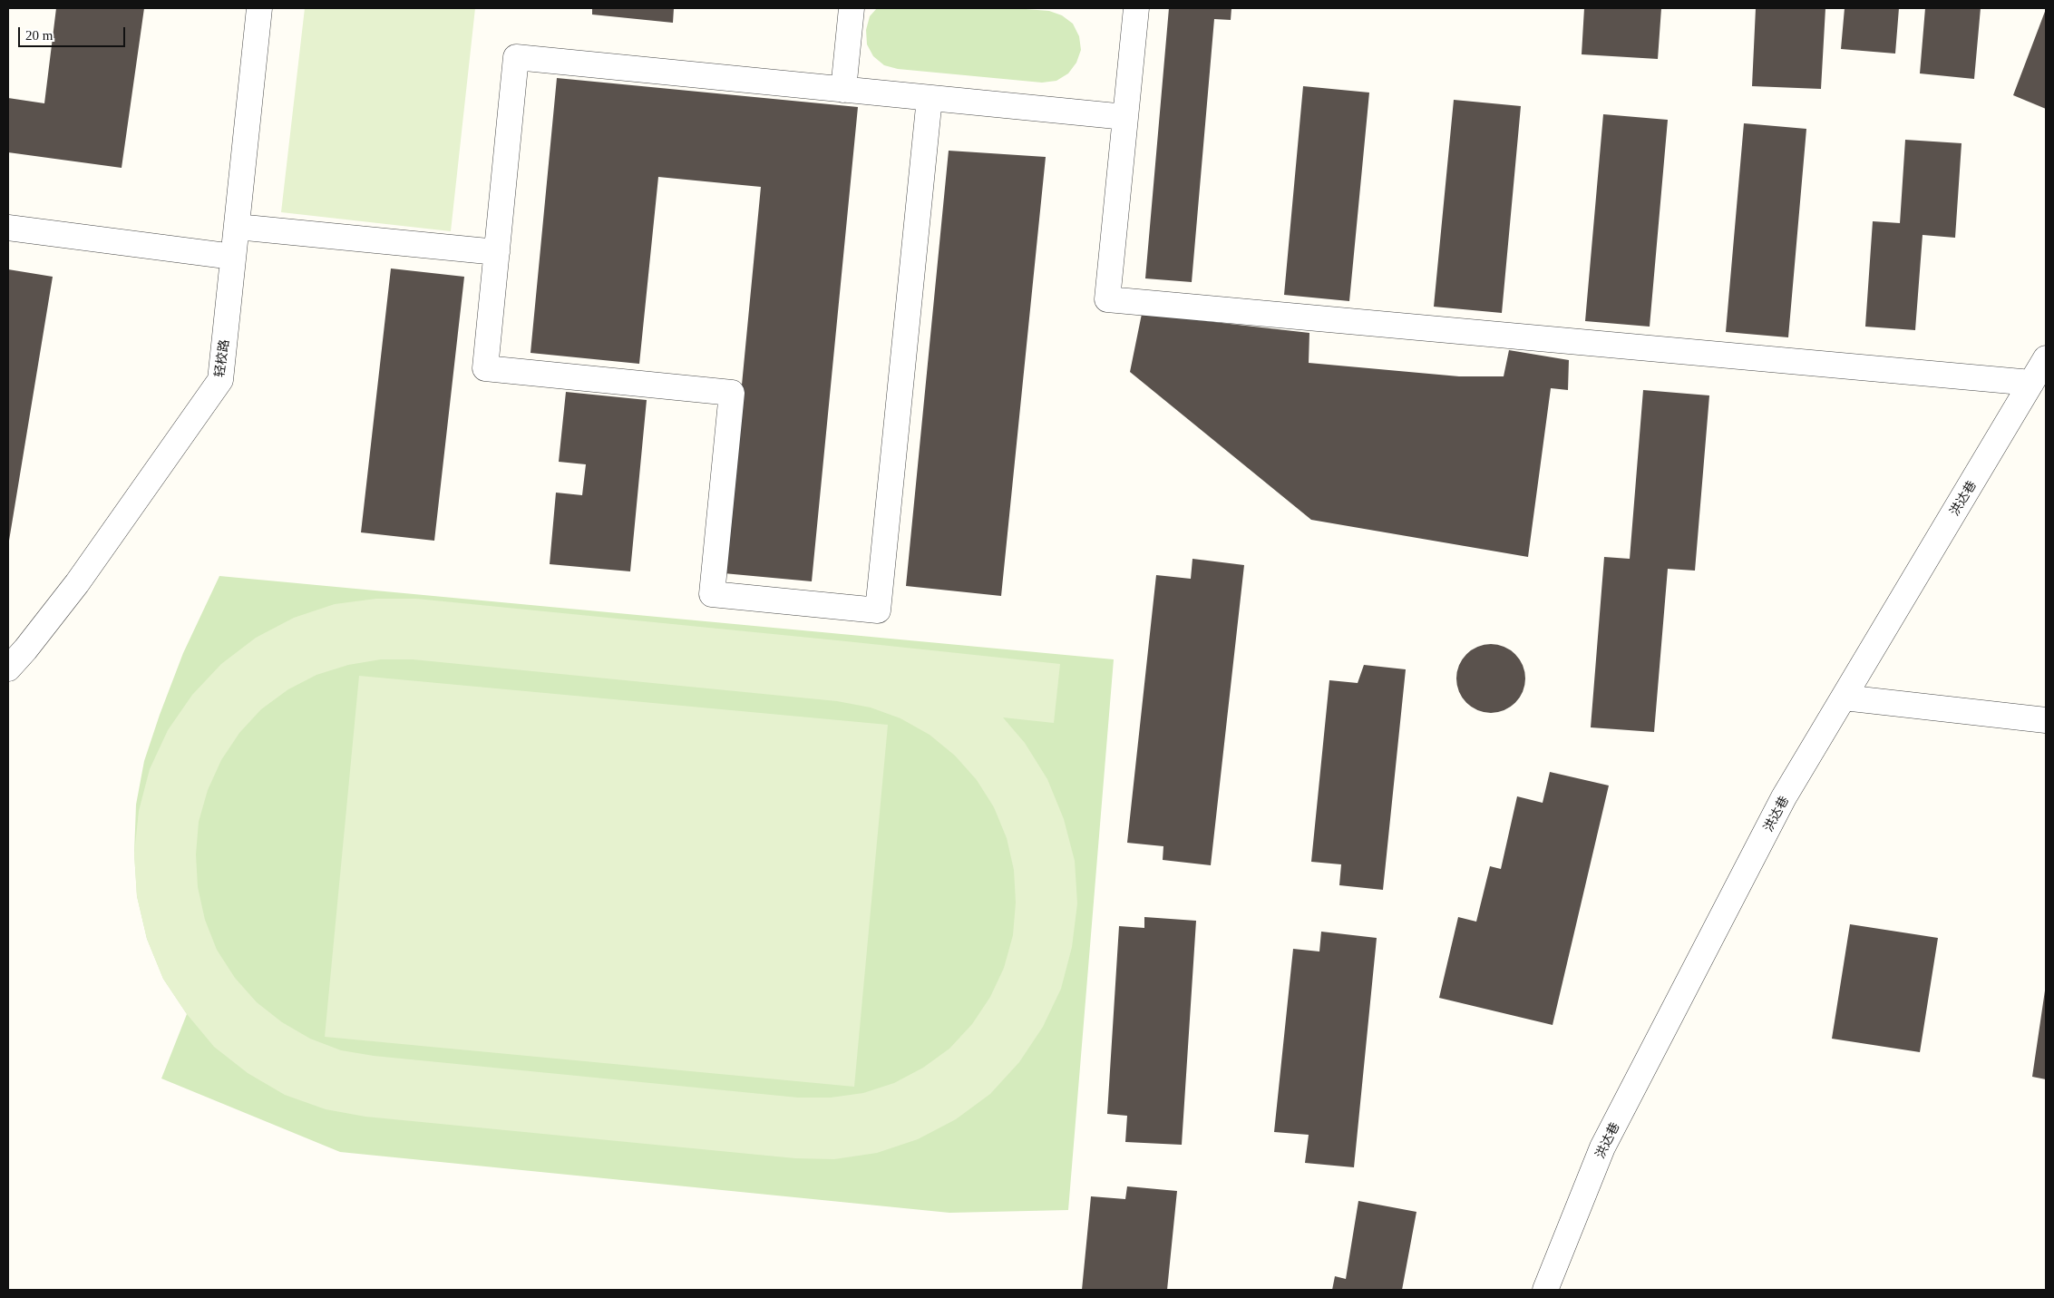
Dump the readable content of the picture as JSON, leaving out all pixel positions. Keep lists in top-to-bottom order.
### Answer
{
  "streets": {
    "street": ["轻校路", "洪达巷"]
  },
  "scale_bar": "20 m"
}
